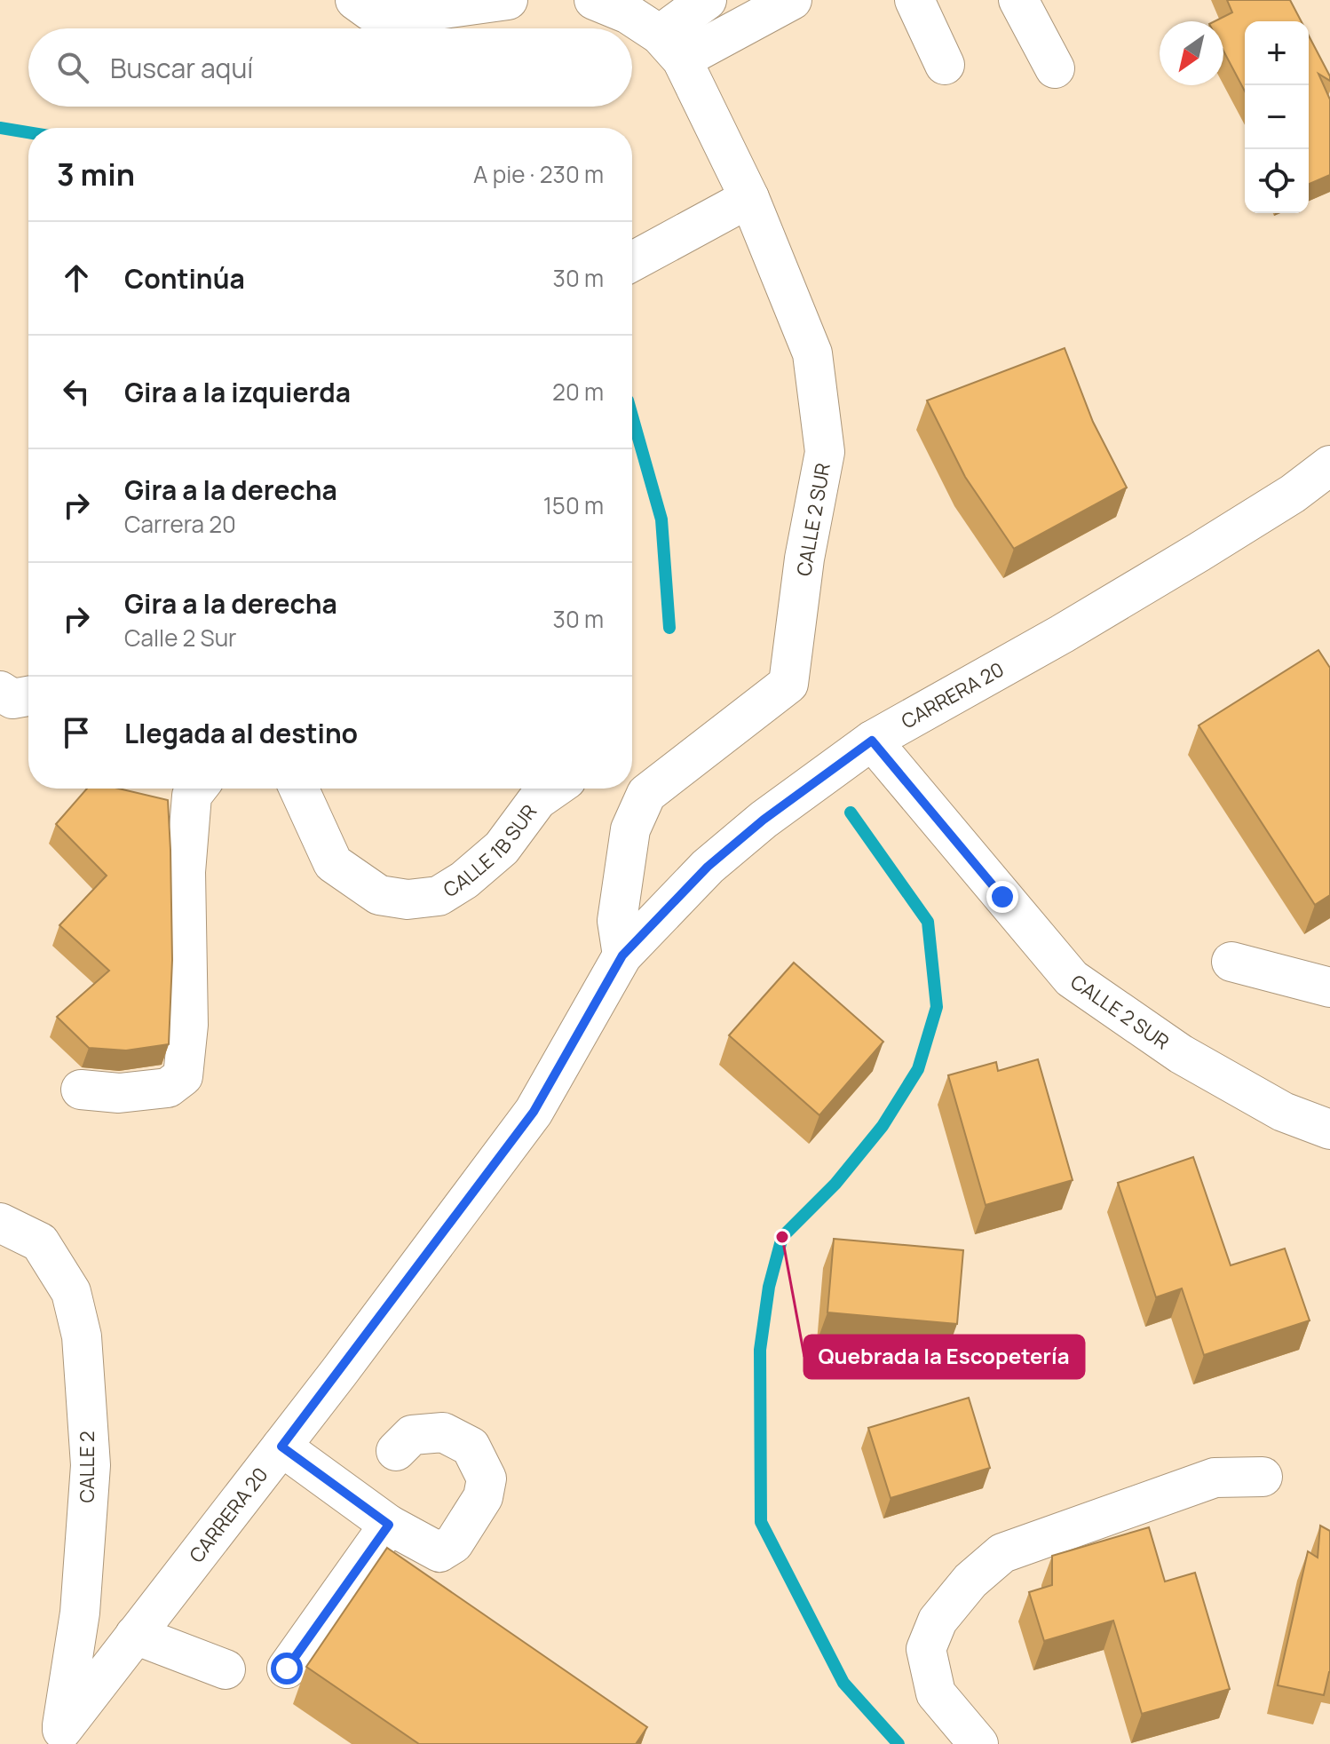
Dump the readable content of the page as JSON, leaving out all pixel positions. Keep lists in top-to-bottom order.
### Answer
{
  "streets": {
    "street": [
      "CALLE 2 SUR",
      "CARRERA 20",
      "CALLE 1B SUR",
      "CALLE 2"
    ]
  },
  "crossings": [
    ["CALLE 2 SUR", "CARRERA 20"],
    ["CARRERA 20", "CALLE 2"]
  ],
  "places": ["Quebrada la Escopetería"],
  "north": "bottom left",
  "page": {
    "map_buttons": ["+", "−"],
    "search": "Buscar aquí",
    "heading": ["3 min", "A pie · 230 m"],
    "list": [
      ["Continúa", "30 m"],
      ["Gira a la izquierda", "20 m"],
      ["Gira a la derecha", "Carrera 20", "150 m"],
      ["Gira a la derecha", "Calle 2 Sur", "30 m"],
      "Llegada al destino"
    ]
  }
}
